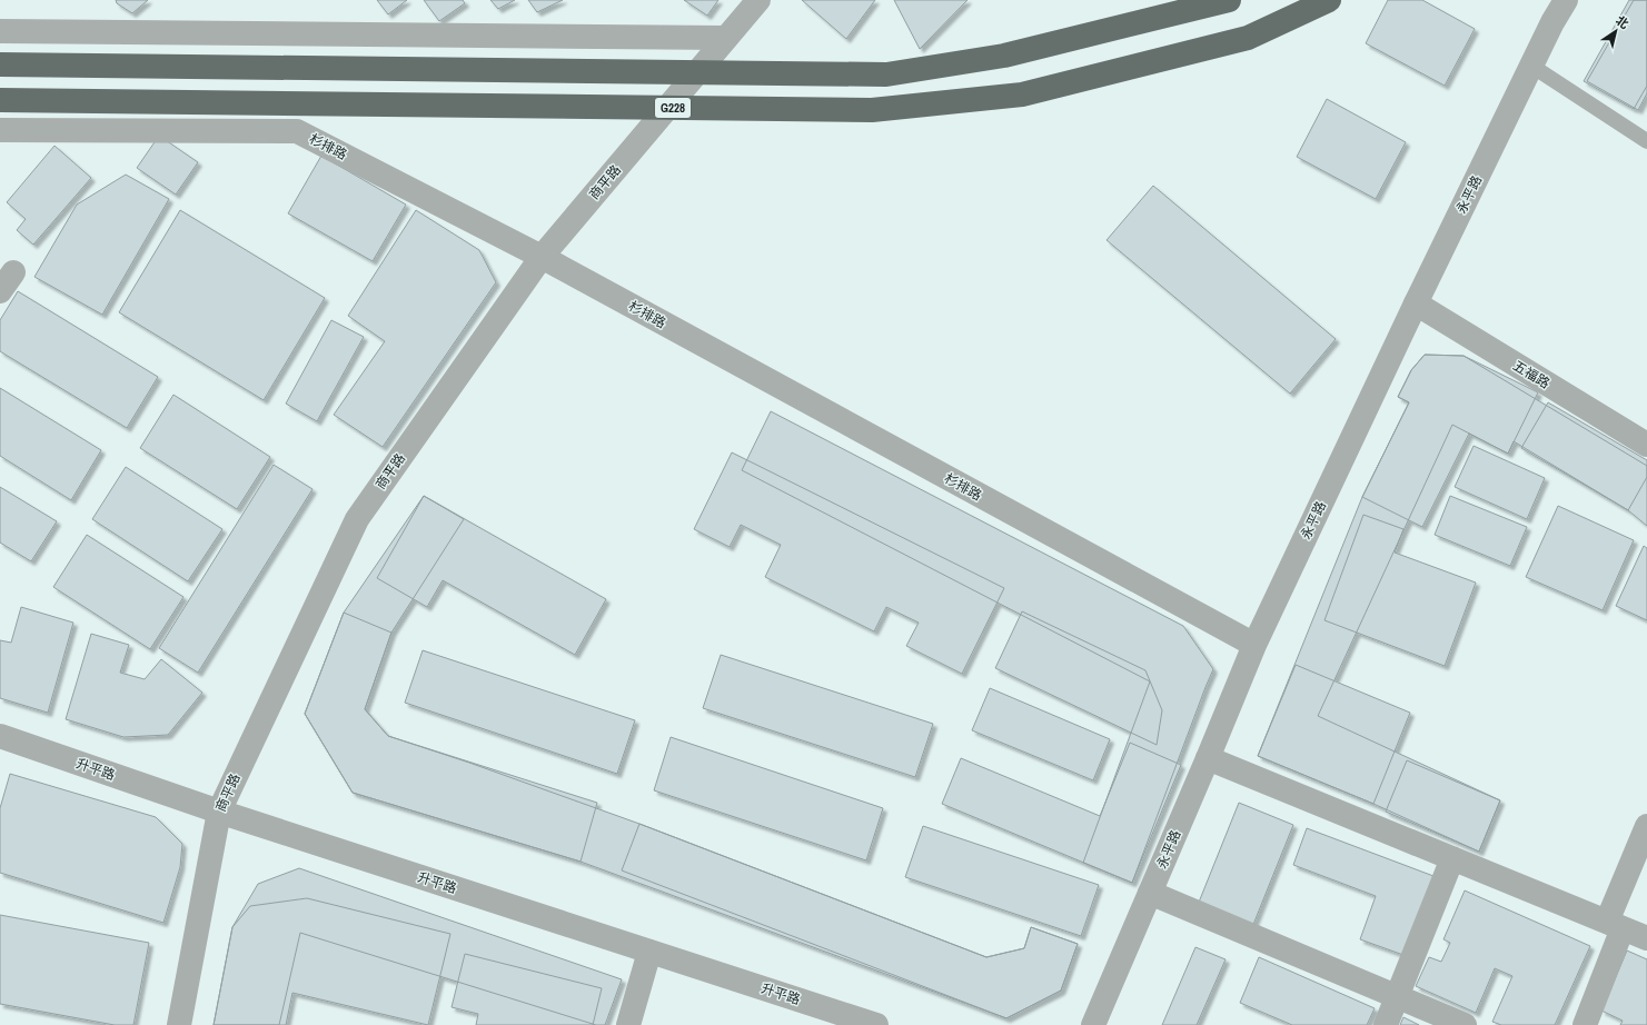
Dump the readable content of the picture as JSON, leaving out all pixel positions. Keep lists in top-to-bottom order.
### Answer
{
  "streets": {
    "highway": ["G228"],
    "street": [
      "杉排路",
      "商平路",
      "永平路",
      "五福路",
      "升平路"
    ]
  },
  "crossings": [
    ["杉排路", "商平路"],
    ["杉排路", "永平路"],
    ["商平路", "升平路"],
    ["永平路", "五福路"]
  ],
  "north": "top right"
}
